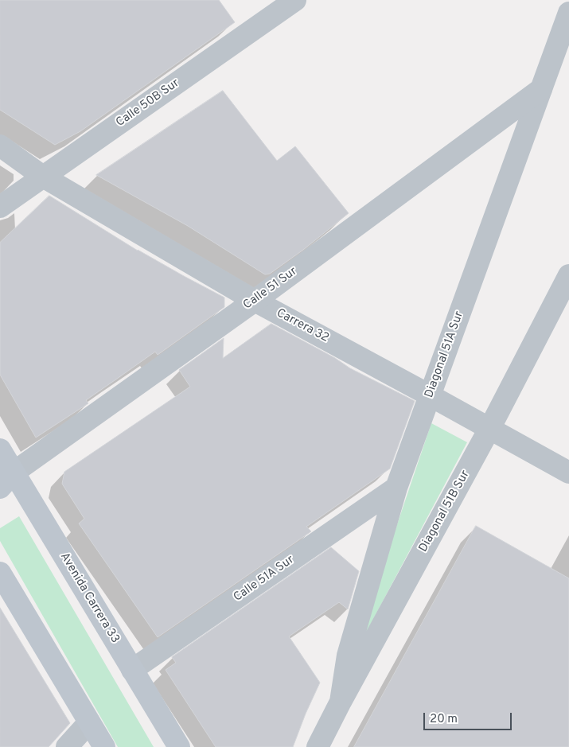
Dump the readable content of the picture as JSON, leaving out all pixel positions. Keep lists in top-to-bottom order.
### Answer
{
  "streets": {
    "main road": ["Avenida Carrera 33"],
    "street": [
      "Calle 50B Sur",
      "Calle 51 Sur",
      "Carrera 32",
      "Diagonal 51A Sur",
      "Diagonal 51B Sur",
      "Calle 51A Sur"
    ]
  },
  "crossings": [
    ["Calle 50B Sur", "Carrera 32"],
    ["Calle 51 Sur", "Carrera 32"],
    ["Calle 51 Sur", "Diagonal 51A Sur"],
    ["Calle 51 Sur", "Avenida Carrera 33"],
    ["Carrera 32", "Diagonal 51A Sur"],
    ["Carrera 32", "Diagonal 51B Sur"],
    ["Diagonal 51A Sur", "Diagonal 51B Sur"],
    ["Diagonal 51A Sur", "Calle 51A Sur"],
    ["Calle 51A Sur", "Avenida Carrera 33"]
  ],
  "scale_bar": "20 m"
}
